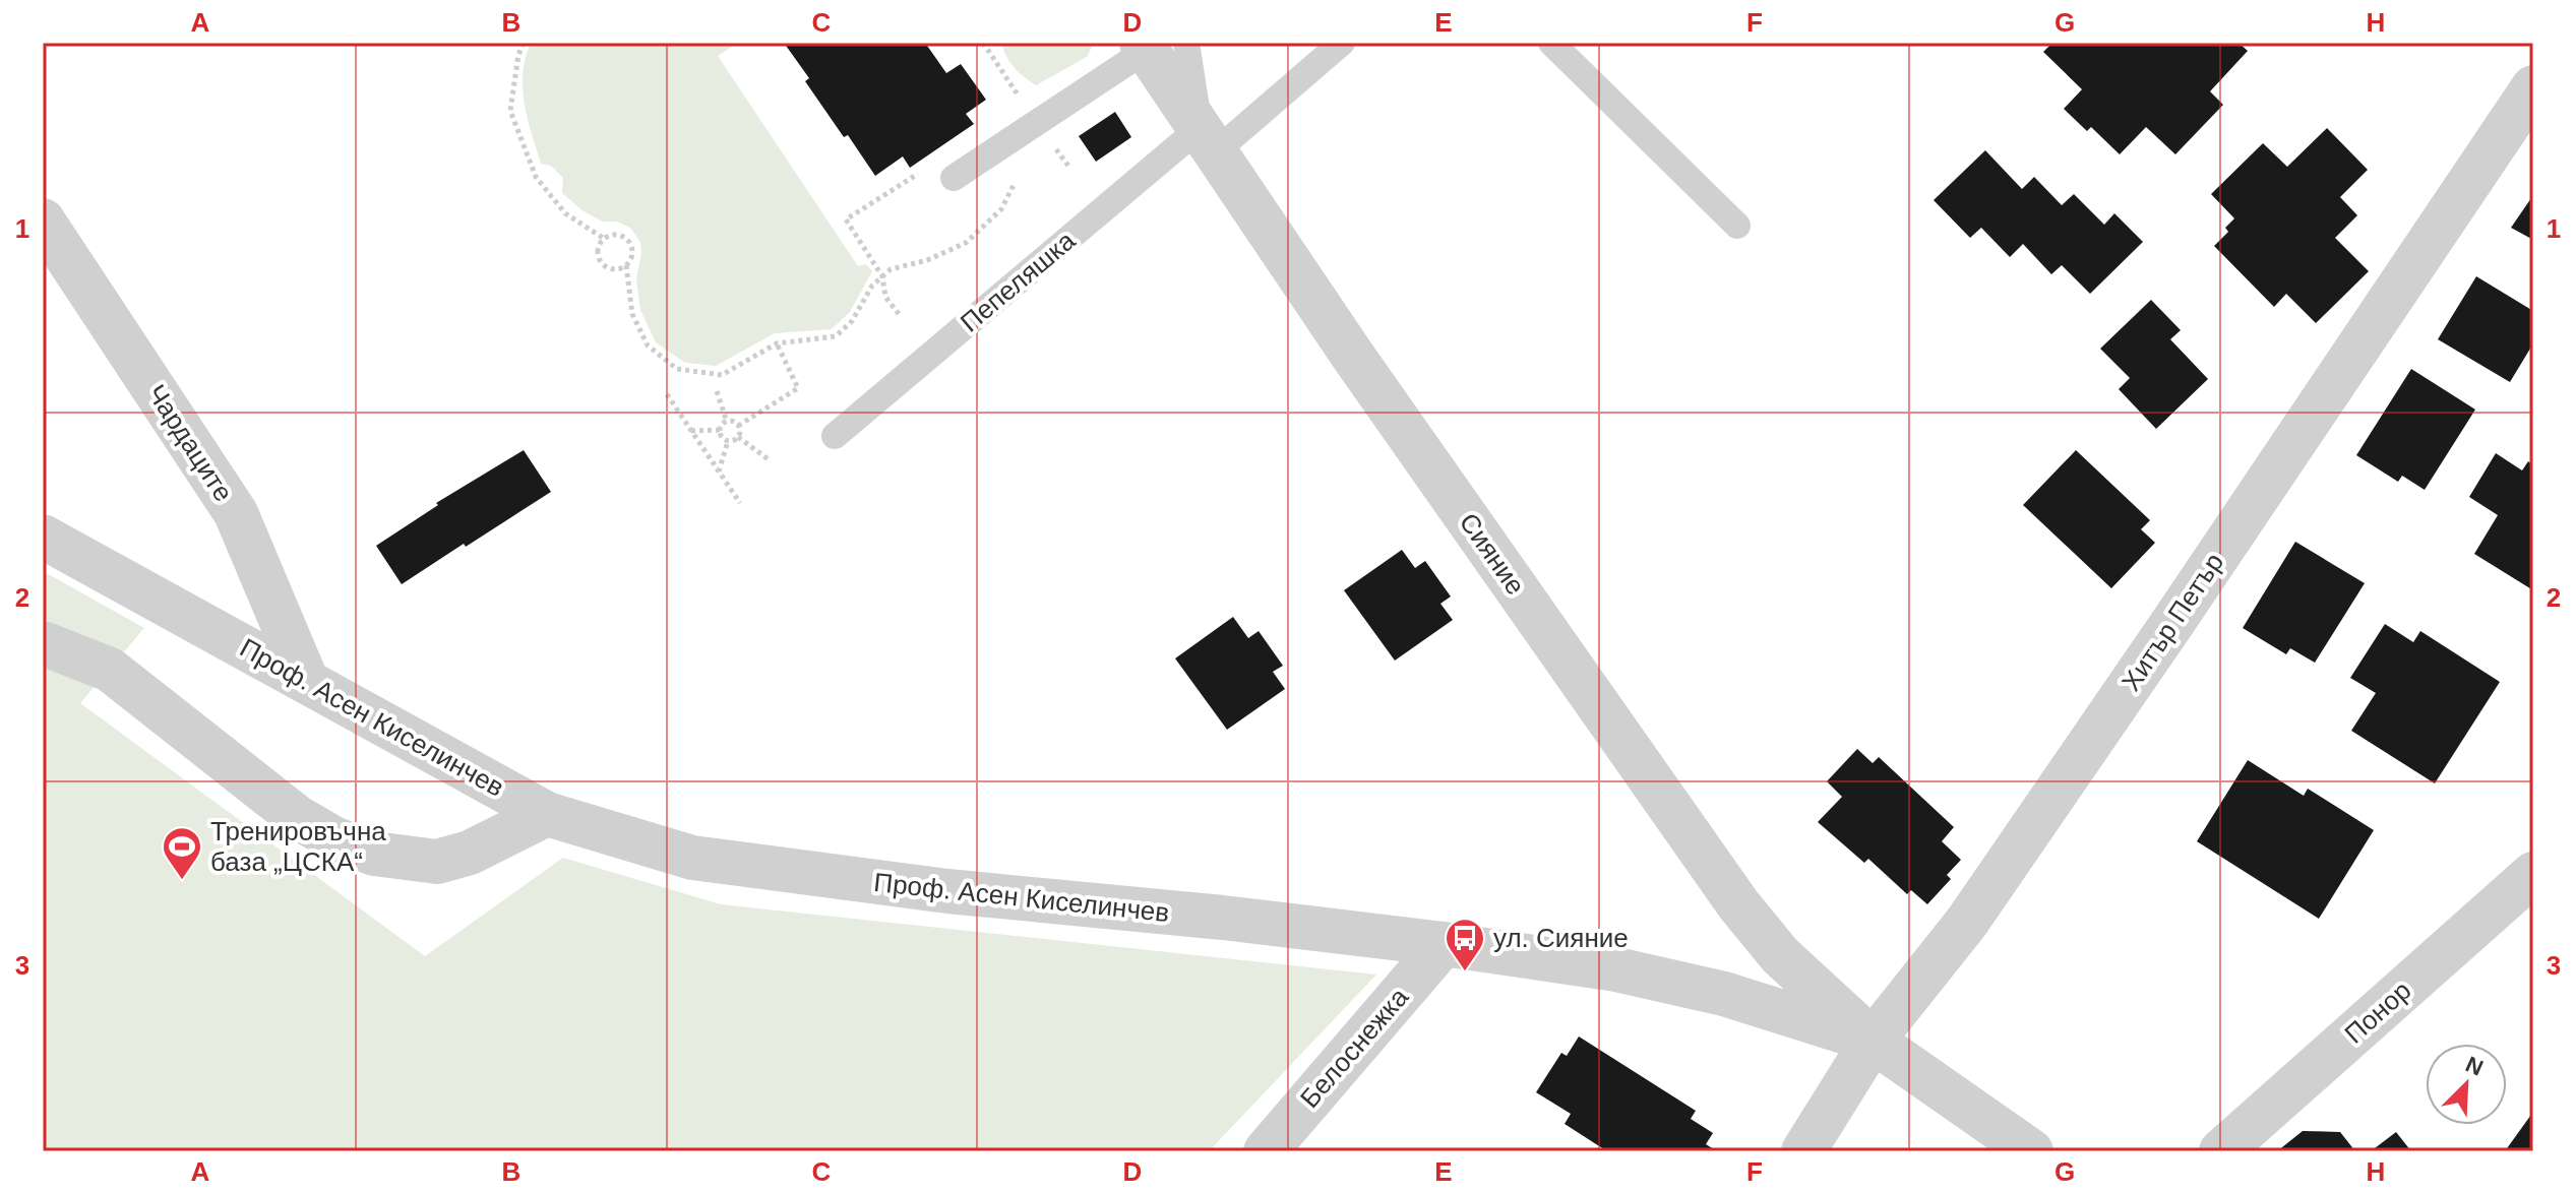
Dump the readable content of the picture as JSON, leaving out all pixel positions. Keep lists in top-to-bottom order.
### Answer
{
  "streets": {
    "street": [
      "Чардаците",
      "Сияние",
      "Хитър Петър",
      "Проф. Асен Киселинчев",
      "Понор",
      "Белоснежка"
    ],
    "lane": ["Пепеляшка"]
  },
  "crossings": [
    ["Пепеляшка", "Сияние"],
    ["Чардаците", "Проф. Асен Киселинчев"],
    ["Сияние", "Хитър Петър"],
    ["Сияние", "Проф. Асен Киселинчев"],
    ["Хитър Петър", "Проф. Асен Киселинчев"],
    ["Проф. Асен Киселинчев", "Белоснежка"]
  ],
  "places": {
    "sports": ["Тренировъчна база „ЦСКА“"],
    "bus stop": ["ул. Сияние"]
  },
  "north": "top right",
  "grid": {
    "columns": [
      "A",
      "B",
      "C",
      "D",
      "E",
      "F",
      "G",
      "H"
    ],
    "rows": ["1", "2", "3"]
  }
}
